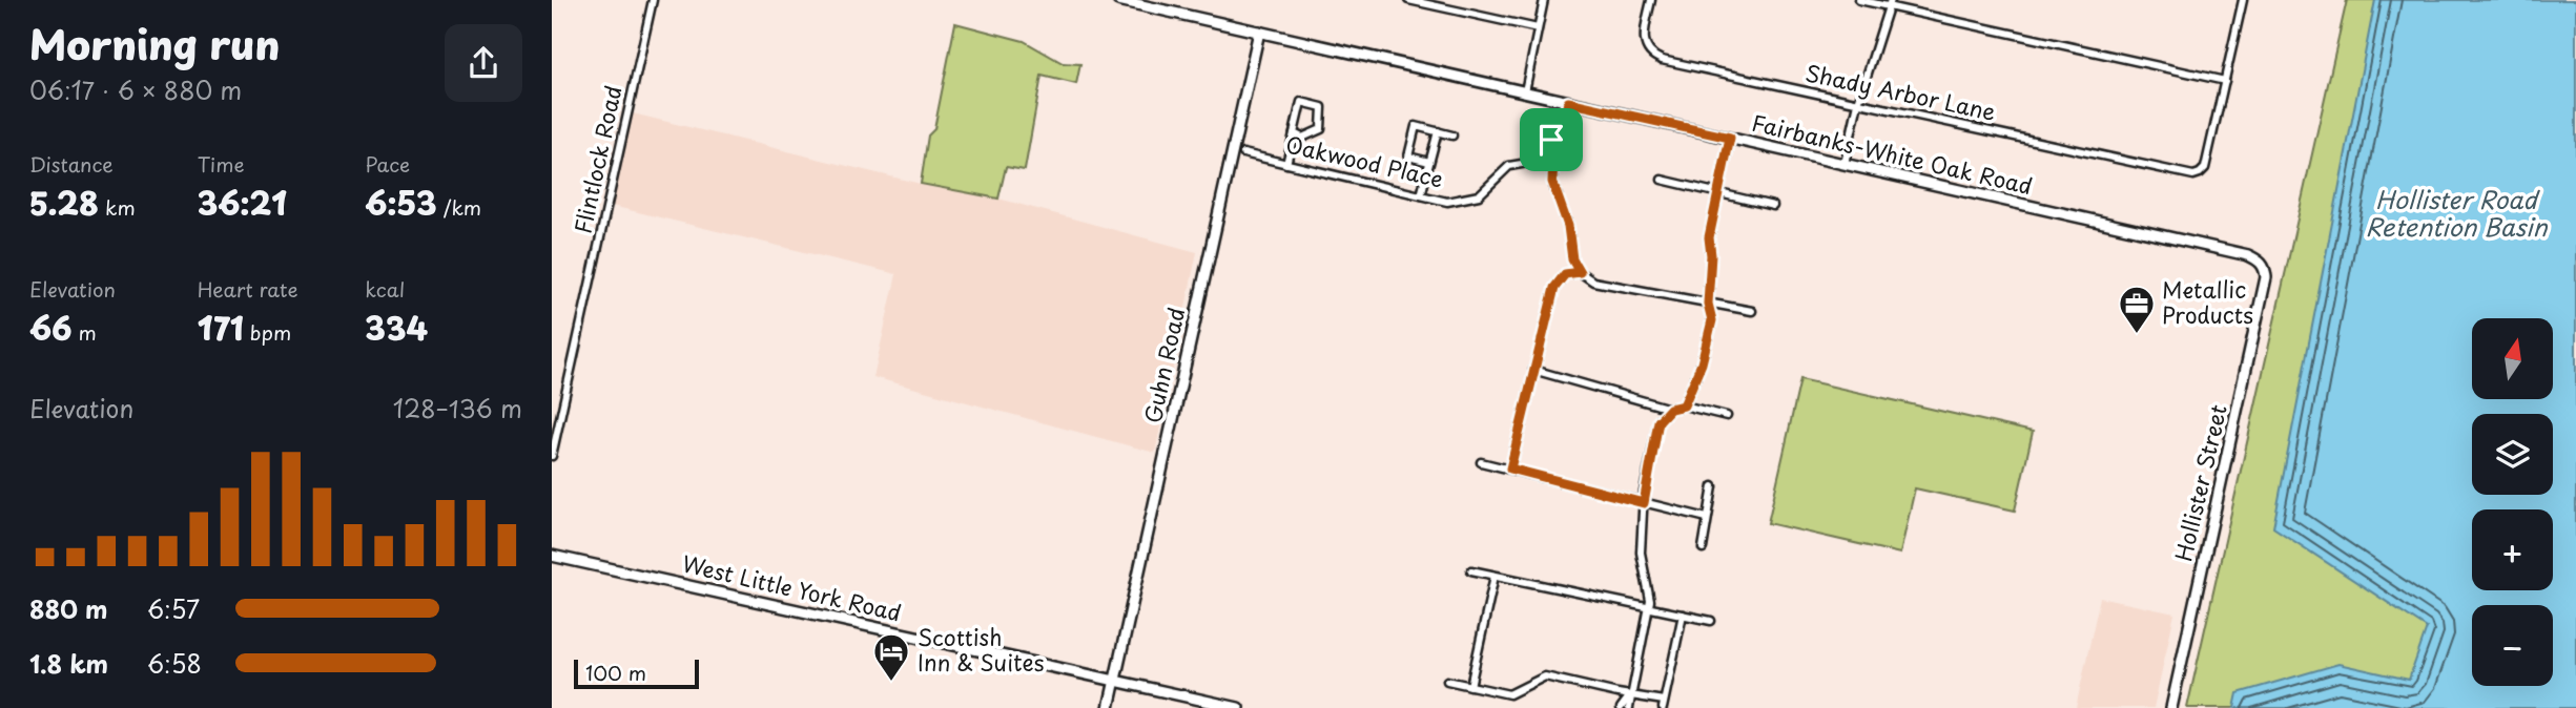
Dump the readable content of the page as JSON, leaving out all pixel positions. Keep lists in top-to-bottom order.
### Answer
{
  "streets": {
    "street": [
      "Shady Arbor Lane",
      "Fairbanks-White Oak Road",
      "Flintlock Road",
      "Oakwood Place",
      "Guhn Road",
      "Hollister Street",
      "West Little York Road"
    ]
  },
  "crossings": [
    ["Fairbanks-White Oak Road", "Guhn Road"],
    ["Fairbanks-White Oak Road", "Hollister Street"],
    ["Guhn Road", "West Little York Road"]
  ],
  "water": ["Hollister Road Retention Basin"],
  "places": {
    "office": ["Metallic Products"],
    "hotel": ["Scottish Inn & Suites"]
  },
  "scale_bar": "100 m",
  "north": "top",
  "page": {
    "heading": ["Morning run", "06:17 · 6 × 880 m"],
    "stats": [
      ["Distance", "5.28 km"],
      ["Time", "36:21"],
      ["Pace", "6:53 /km"],
      ["Elevation", "66 m"],
      ["Heart rate", "171 bpm"],
      ["kcal", "334"]
    ],
    "map_buttons": ["+", "−"],
    "chart": ["Elevation", "128–136 m"],
    "list": [
      {
        "name": "880 m",
        "note": "6:57"
      },
      {
        "name": "1.8 km",
        "note": "6:58"
      }
    ],
    "scale": "100 m"
  }
}
